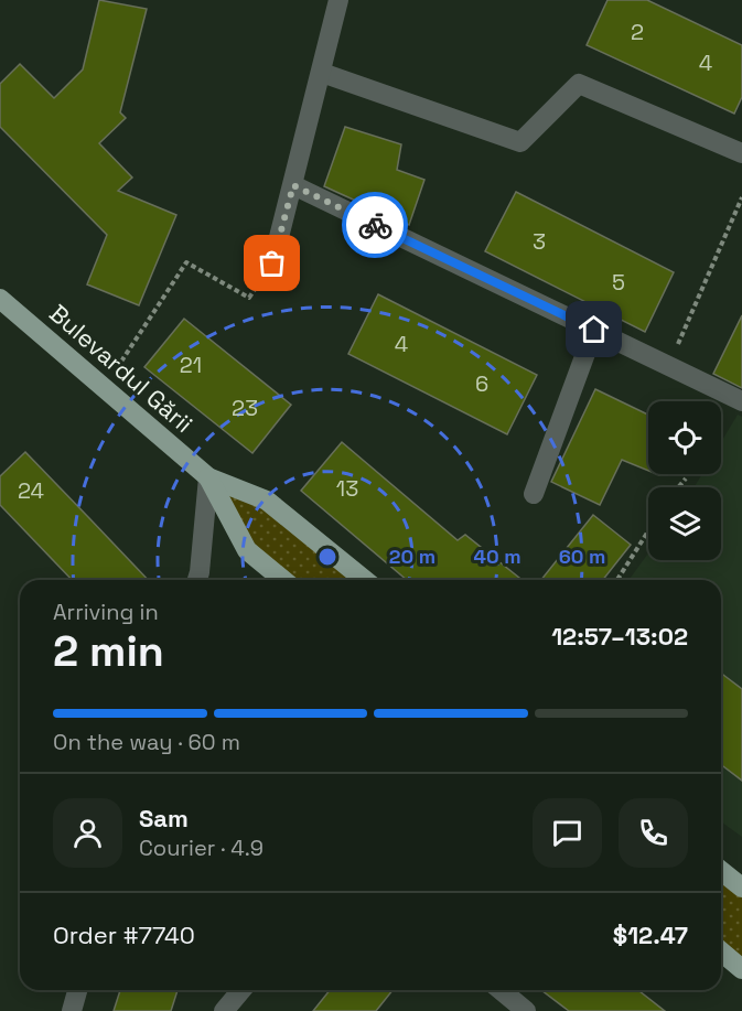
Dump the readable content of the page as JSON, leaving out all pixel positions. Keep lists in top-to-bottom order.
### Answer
{
  "streets": {
    "main road": ["Bulevardul Gării"]
  },
  "house_numbers": [
    "2",
    "4",
    "3",
    "5",
    "4",
    "21",
    "6",
    "23",
    "13",
    "24"
  ],
  "page": {
    "heading": ["2 min", "Arriving in", "12:57–13:02"],
    "panel": [
      "Sam",
      "Courier · 4.9",
      "Order #7740",
      "$12.47"
    ],
    "bar": "On the way · 60 m"
  },
  "rings": ["20 m", "40 m", "60 m"]
}
